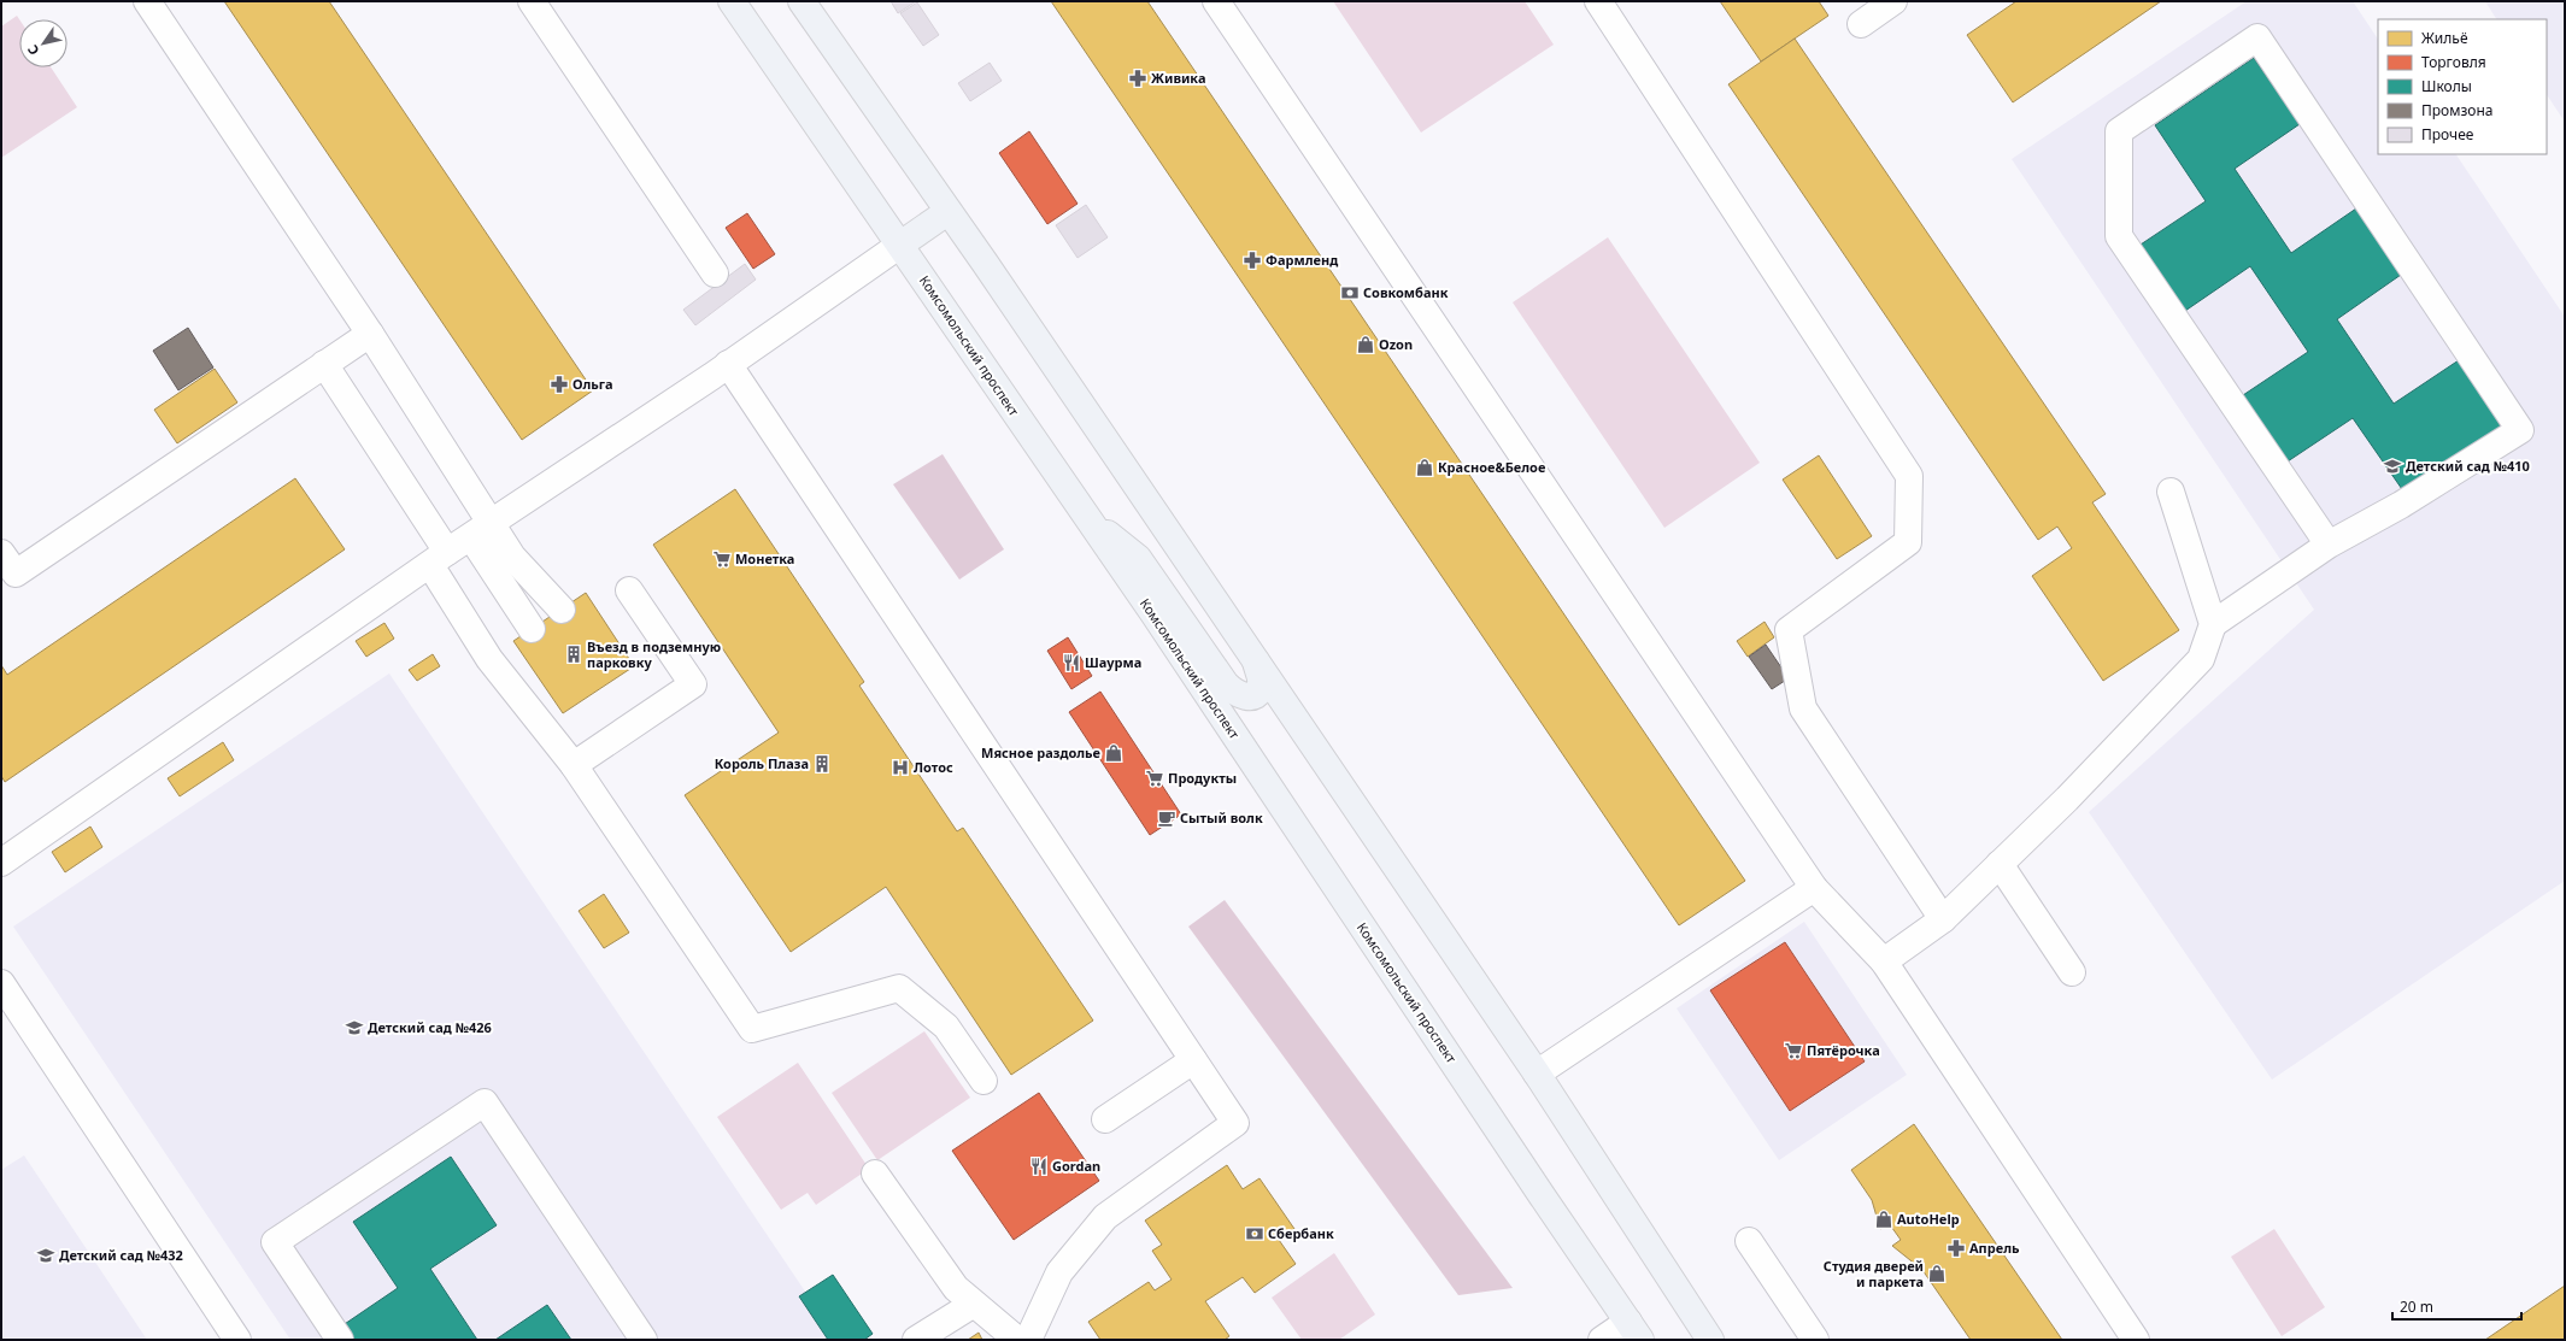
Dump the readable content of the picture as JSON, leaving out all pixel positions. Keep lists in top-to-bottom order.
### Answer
{
  "streets": {
    "main road": ["Комсомольский проспект"]
  },
  "places": {
    "pharmacy": [
      "Живика",
      "Фармленд",
      "Ольга",
      "Апрель"
    ],
    "bank": ["Совкомбанк", "Сбербанк"],
    "shop": [
      "Ozon",
      "Красное&Белое",
      "Мясное раздолье",
      "AutoHelp",
      "Студия дверей и паркета"
    ],
    "school or university": ["Детский сад №410", "Детский сад №426", "Детский сад №432"],
    "supermarket": ["Монетка", "Продукты", "Пятёрочка"],
    "building": ["Въезд в подземную парковку", "Король Плаза"],
    "restaurant": ["Шаурма", "Gordan"],
    "hospital": ["Лотос"],
    "cafe": ["Сытый волк"]
  },
  "legend": [
    "Жильё",
    "Торговля",
    "Школы",
    "Промзона",
    "Прочее"
  ],
  "scale_bar": "20 m",
  "north": "bottom left"
}
